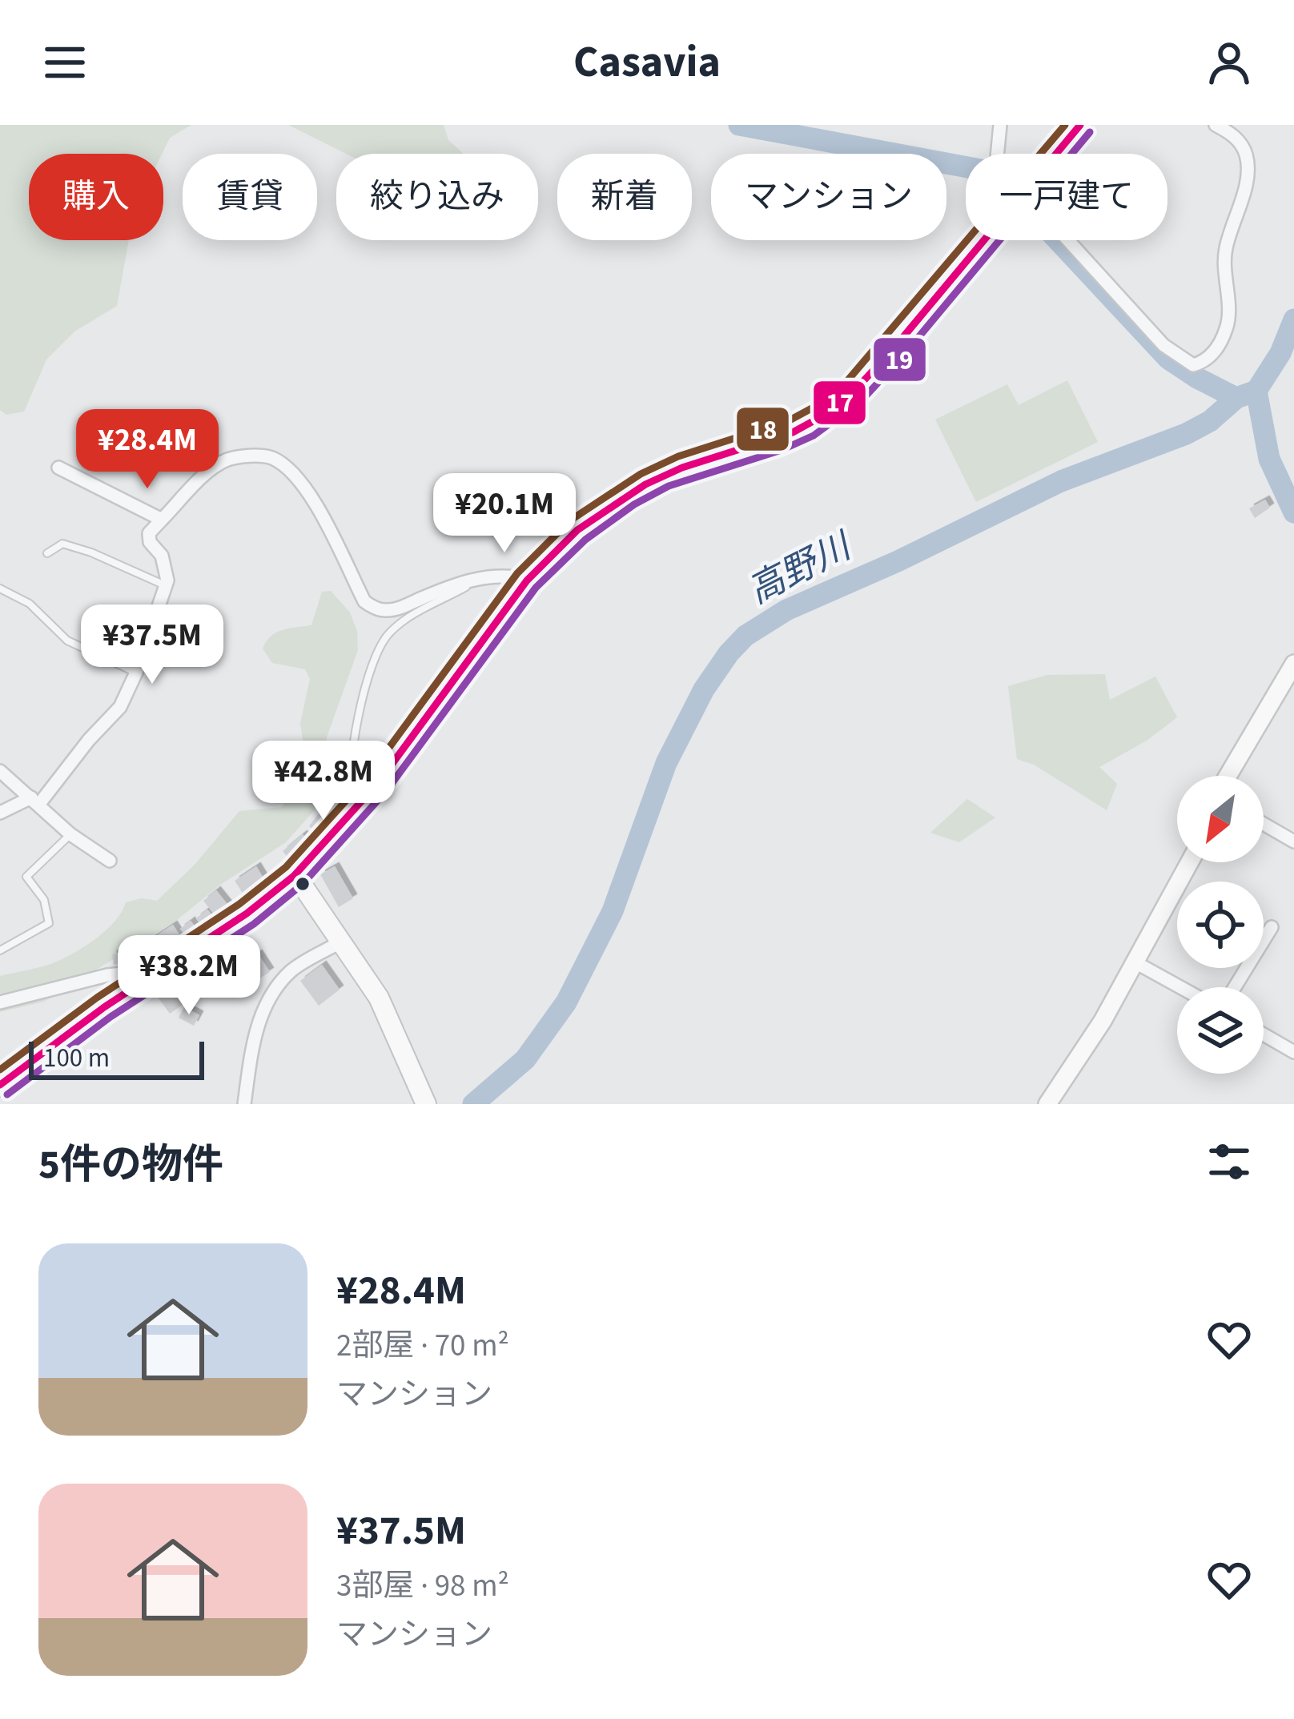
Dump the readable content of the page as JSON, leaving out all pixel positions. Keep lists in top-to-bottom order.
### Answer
{
  "water": ["高野川"],
  "lines": ["transit line 17", "transit line 18", "transit line 19"],
  "scale_bar": "100 m",
  "north": "bottom left",
  "page": {
    "header": "Casavia",
    "chip": [
      "購入",
      "賃貸",
      "絞り込み",
      "新着",
      "マンション",
      "一戸建て"
    ],
    "price": [
      "¥28.4M",
      "¥20.1M",
      "¥37.5M",
      "¥42.8M",
      "¥38.2M"
    ],
    "scale": "100 m",
    "heading": "5件の物件",
    "list": [
      {
        "name": "¥28.4M",
        "note": "2部屋 · 70 m² · マンション"
      },
      {
        "name": "¥37.5M",
        "note": "3部屋 · 98 m² · マンション"
      }
    ]
  }
}
